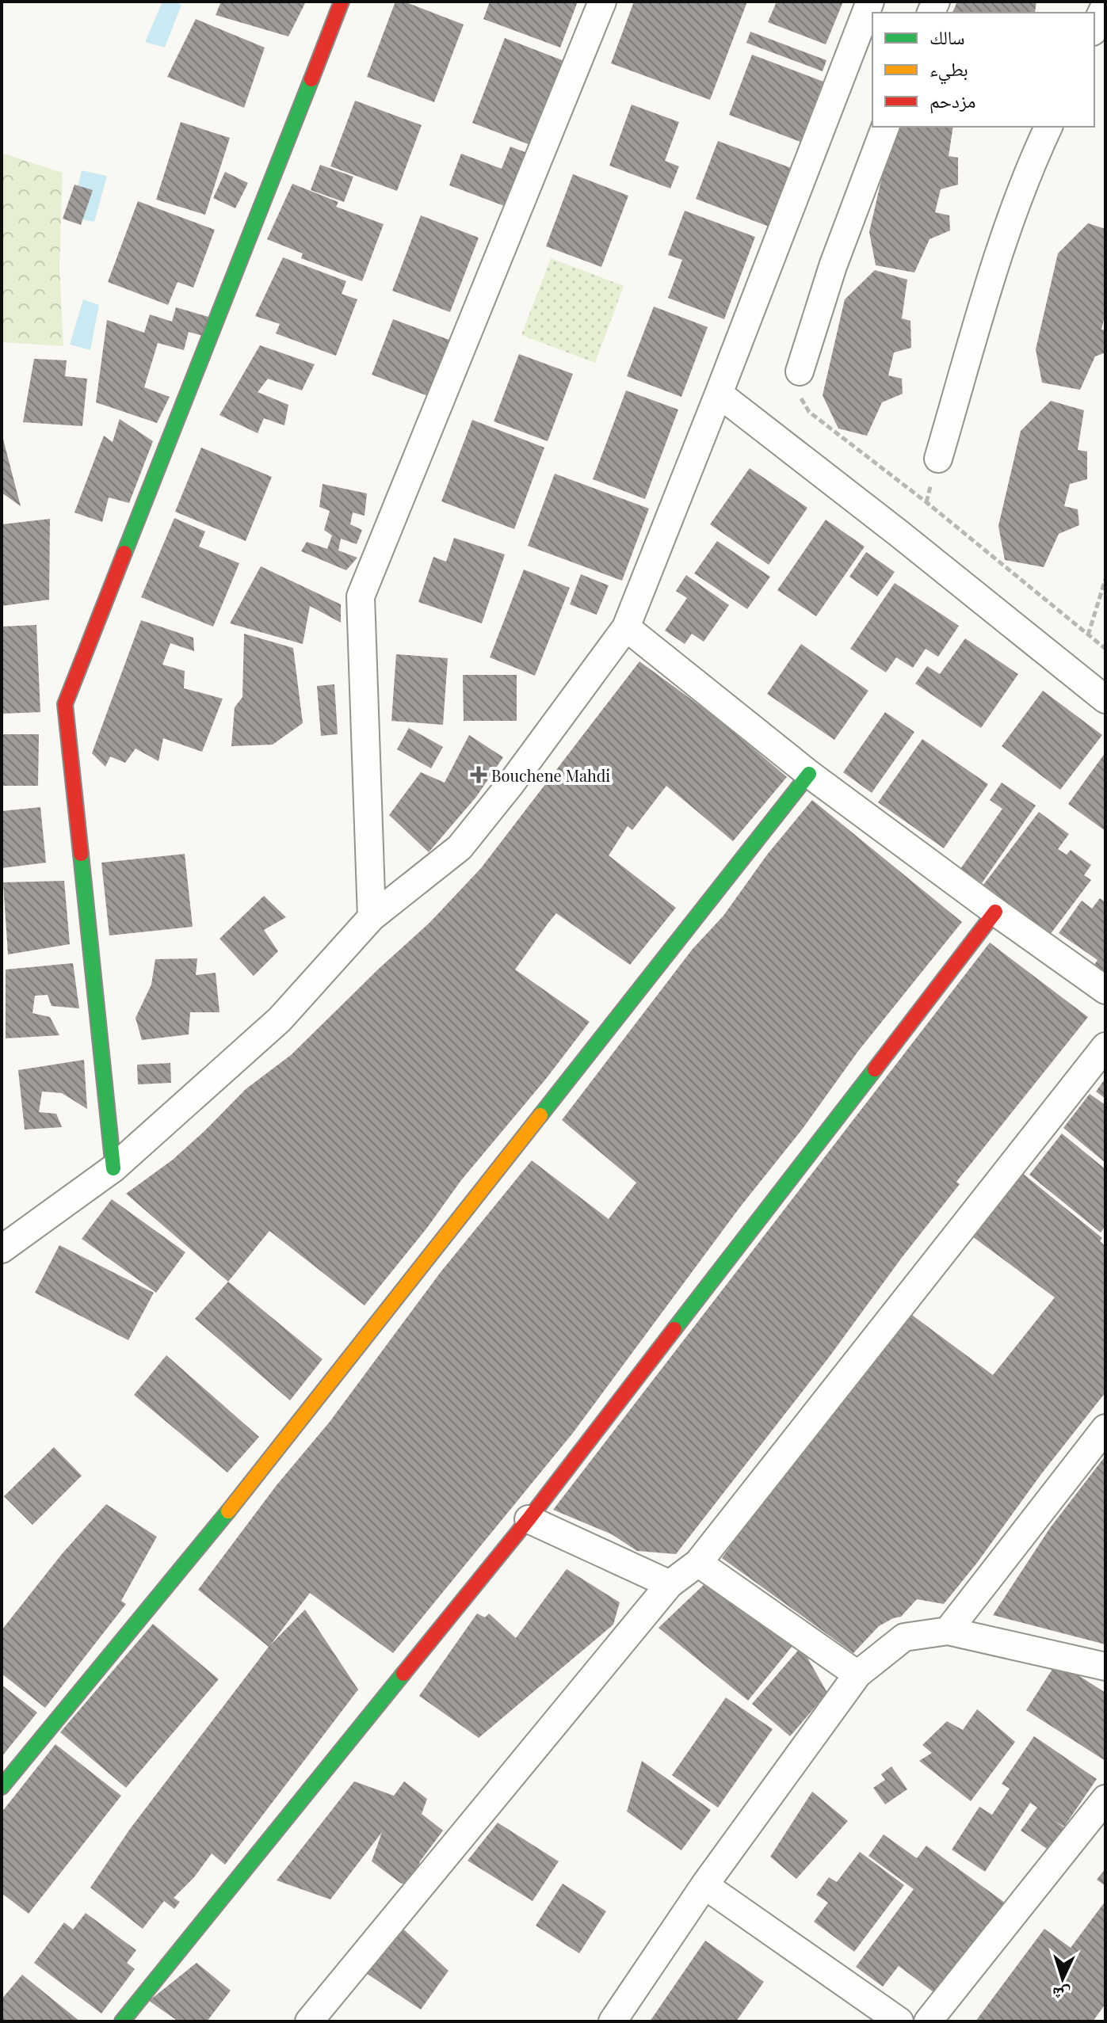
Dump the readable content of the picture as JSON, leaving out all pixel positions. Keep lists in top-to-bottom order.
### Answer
{
  "places": {
    "health": ["Bouchene Mahdi"]
  },
  "legend": ["سالك", "بطيء", "مزدحم"],
  "north": "bottom"
}
